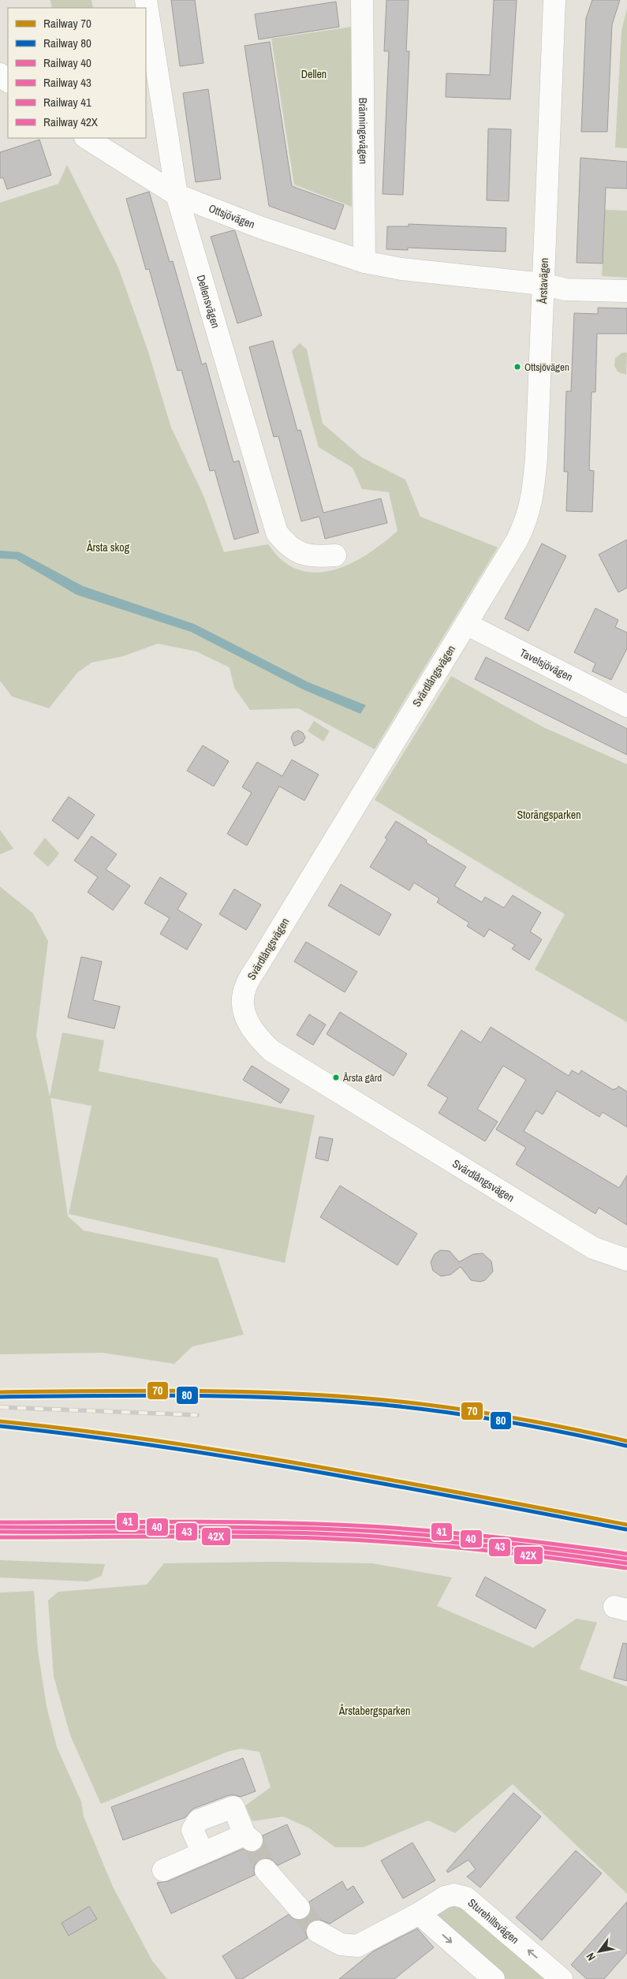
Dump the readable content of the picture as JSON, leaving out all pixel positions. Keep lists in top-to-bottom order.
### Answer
{
  "streets": {
    "street": [
      "Bränningevägen",
      "Ottsjövägen",
      "Årstavägen",
      "Dellensvägen",
      "Tavelsjövägen",
      "Svärdlångsvägen",
      "Sturehillsvägen"
    ]
  },
  "crossings": [
    ["Bränningevägen", "Ottsjövägen"],
    ["Ottsjövägen", "Årstavägen"],
    ["Ottsjövägen", "Dellensvägen"],
    ["Årstavägen", "Svärdlångsvägen"],
    ["Tavelsjövägen", "Svärdlångsvägen"]
  ],
  "parks": [
    "Dellen",
    "Årsta skog",
    "Storängsparken",
    "Årstabergsparken"
  ],
  "places": ["Ottsjövägen", "Årsta gård"],
  "lines": [
    "rail line 70",
    "rail line 80",
    "rail line 41",
    "rail line 40",
    "rail line 43",
    "rail line 42X"
  ],
  "legend": [
    "Railway 70",
    "Railway 80",
    "Railway 40",
    "Railway 43",
    "Railway 41",
    "Railway 42X"
  ],
  "north": "bottom left"
}
